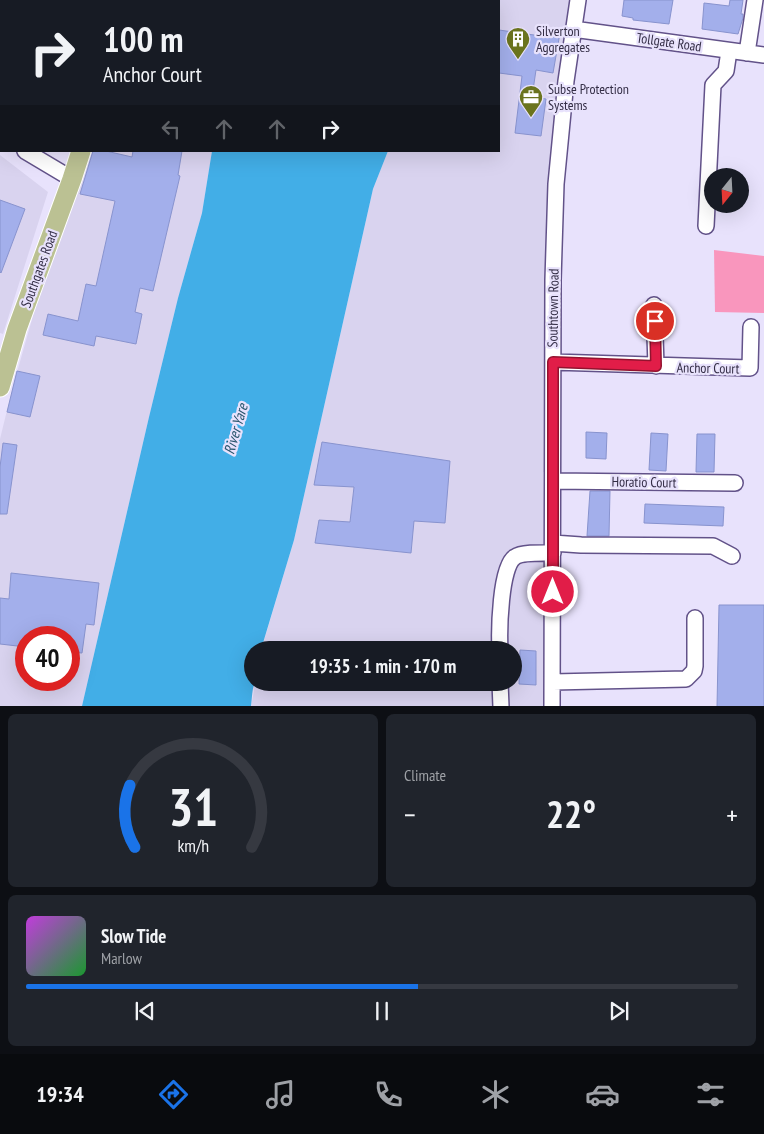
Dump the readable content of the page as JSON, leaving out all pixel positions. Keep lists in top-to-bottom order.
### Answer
{
  "streets": {
    "main road": ["Southgates Road"],
    "street": [
      "Tollgate Road",
      "Southtown Road",
      "Anchor Court",
      "Horatio Court"
    ]
  },
  "crossings": [
    ["Tollgate Road", "Southtown Road"],
    ["Southtown Road", "Anchor Court"],
    ["Southtown Road", "Horatio Court"]
  ],
  "water": ["River Yare"],
  "places": {
    "building": ["Silverton Aggregates"],
    "office": ["Subse Protection Systems"]
  },
  "north": "bottom",
  "page": {
    "turn": ["100 m", "Anchor Court"],
    "limit": "40",
    "trip": "19:35 · 1 min · 170 m",
    "tile": "Climate",
    "heat": ["−", "22°", "+"],
    "song": ["Slow Tide", "Marlow"],
    "tabs": "19:34",
    "gauge": ["31", "km/h"]
  }
}
